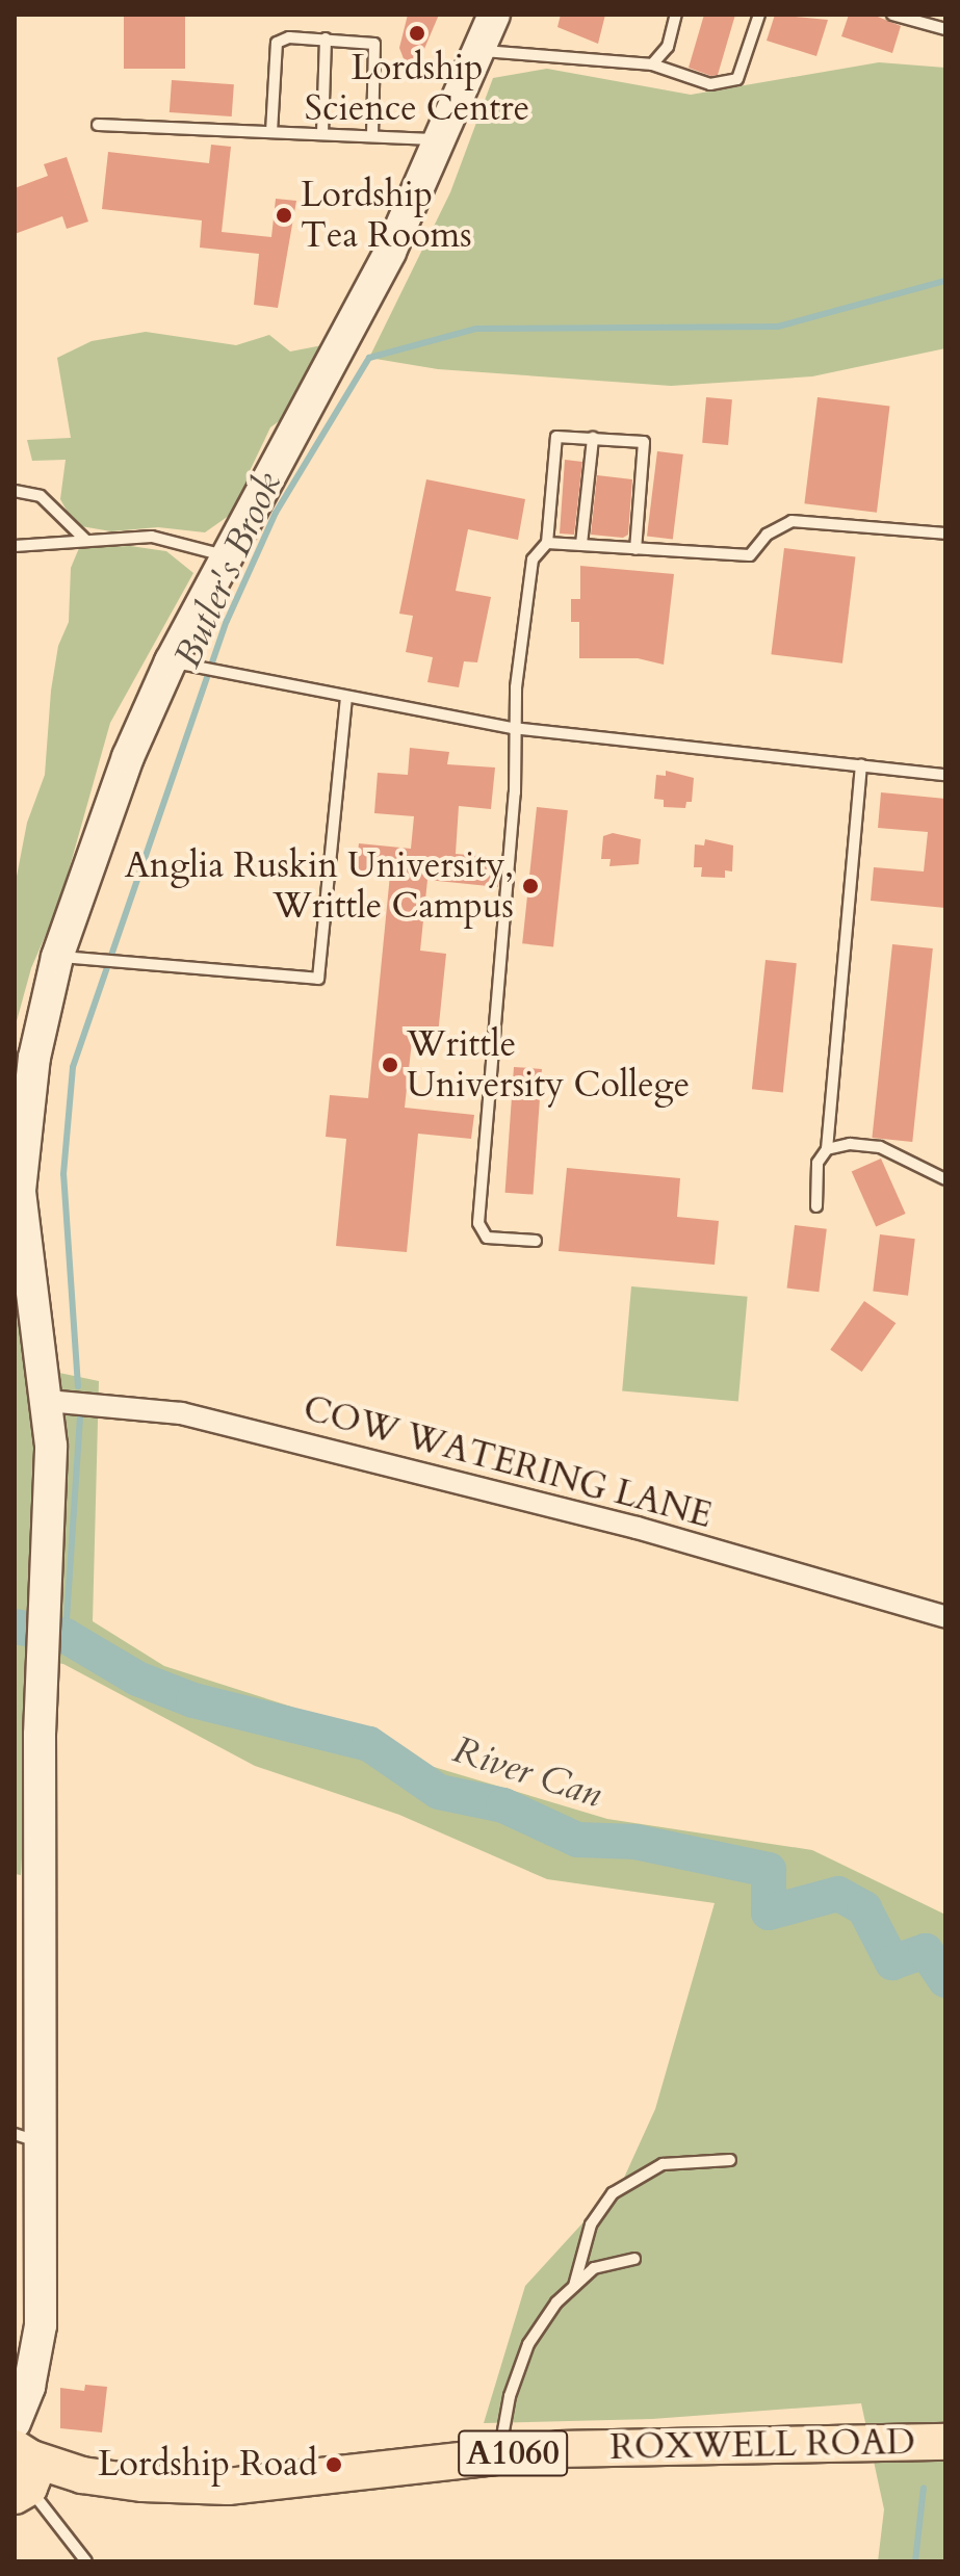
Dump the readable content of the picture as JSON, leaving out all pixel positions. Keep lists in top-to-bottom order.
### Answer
{
  "streets": {
    "main road": ["ROXWELL ROAD", "A1060"],
    "street": ["COW WATERING LANE"]
  },
  "water": ["Butler's Brook", "River Can"],
  "places": [
    "Lordship Science Centre",
    "Lordship Tea Rooms",
    "Anglia Ruskin University, Writtle Campus",
    "Writtle University College",
    "Lordship Road"
  ]
}
